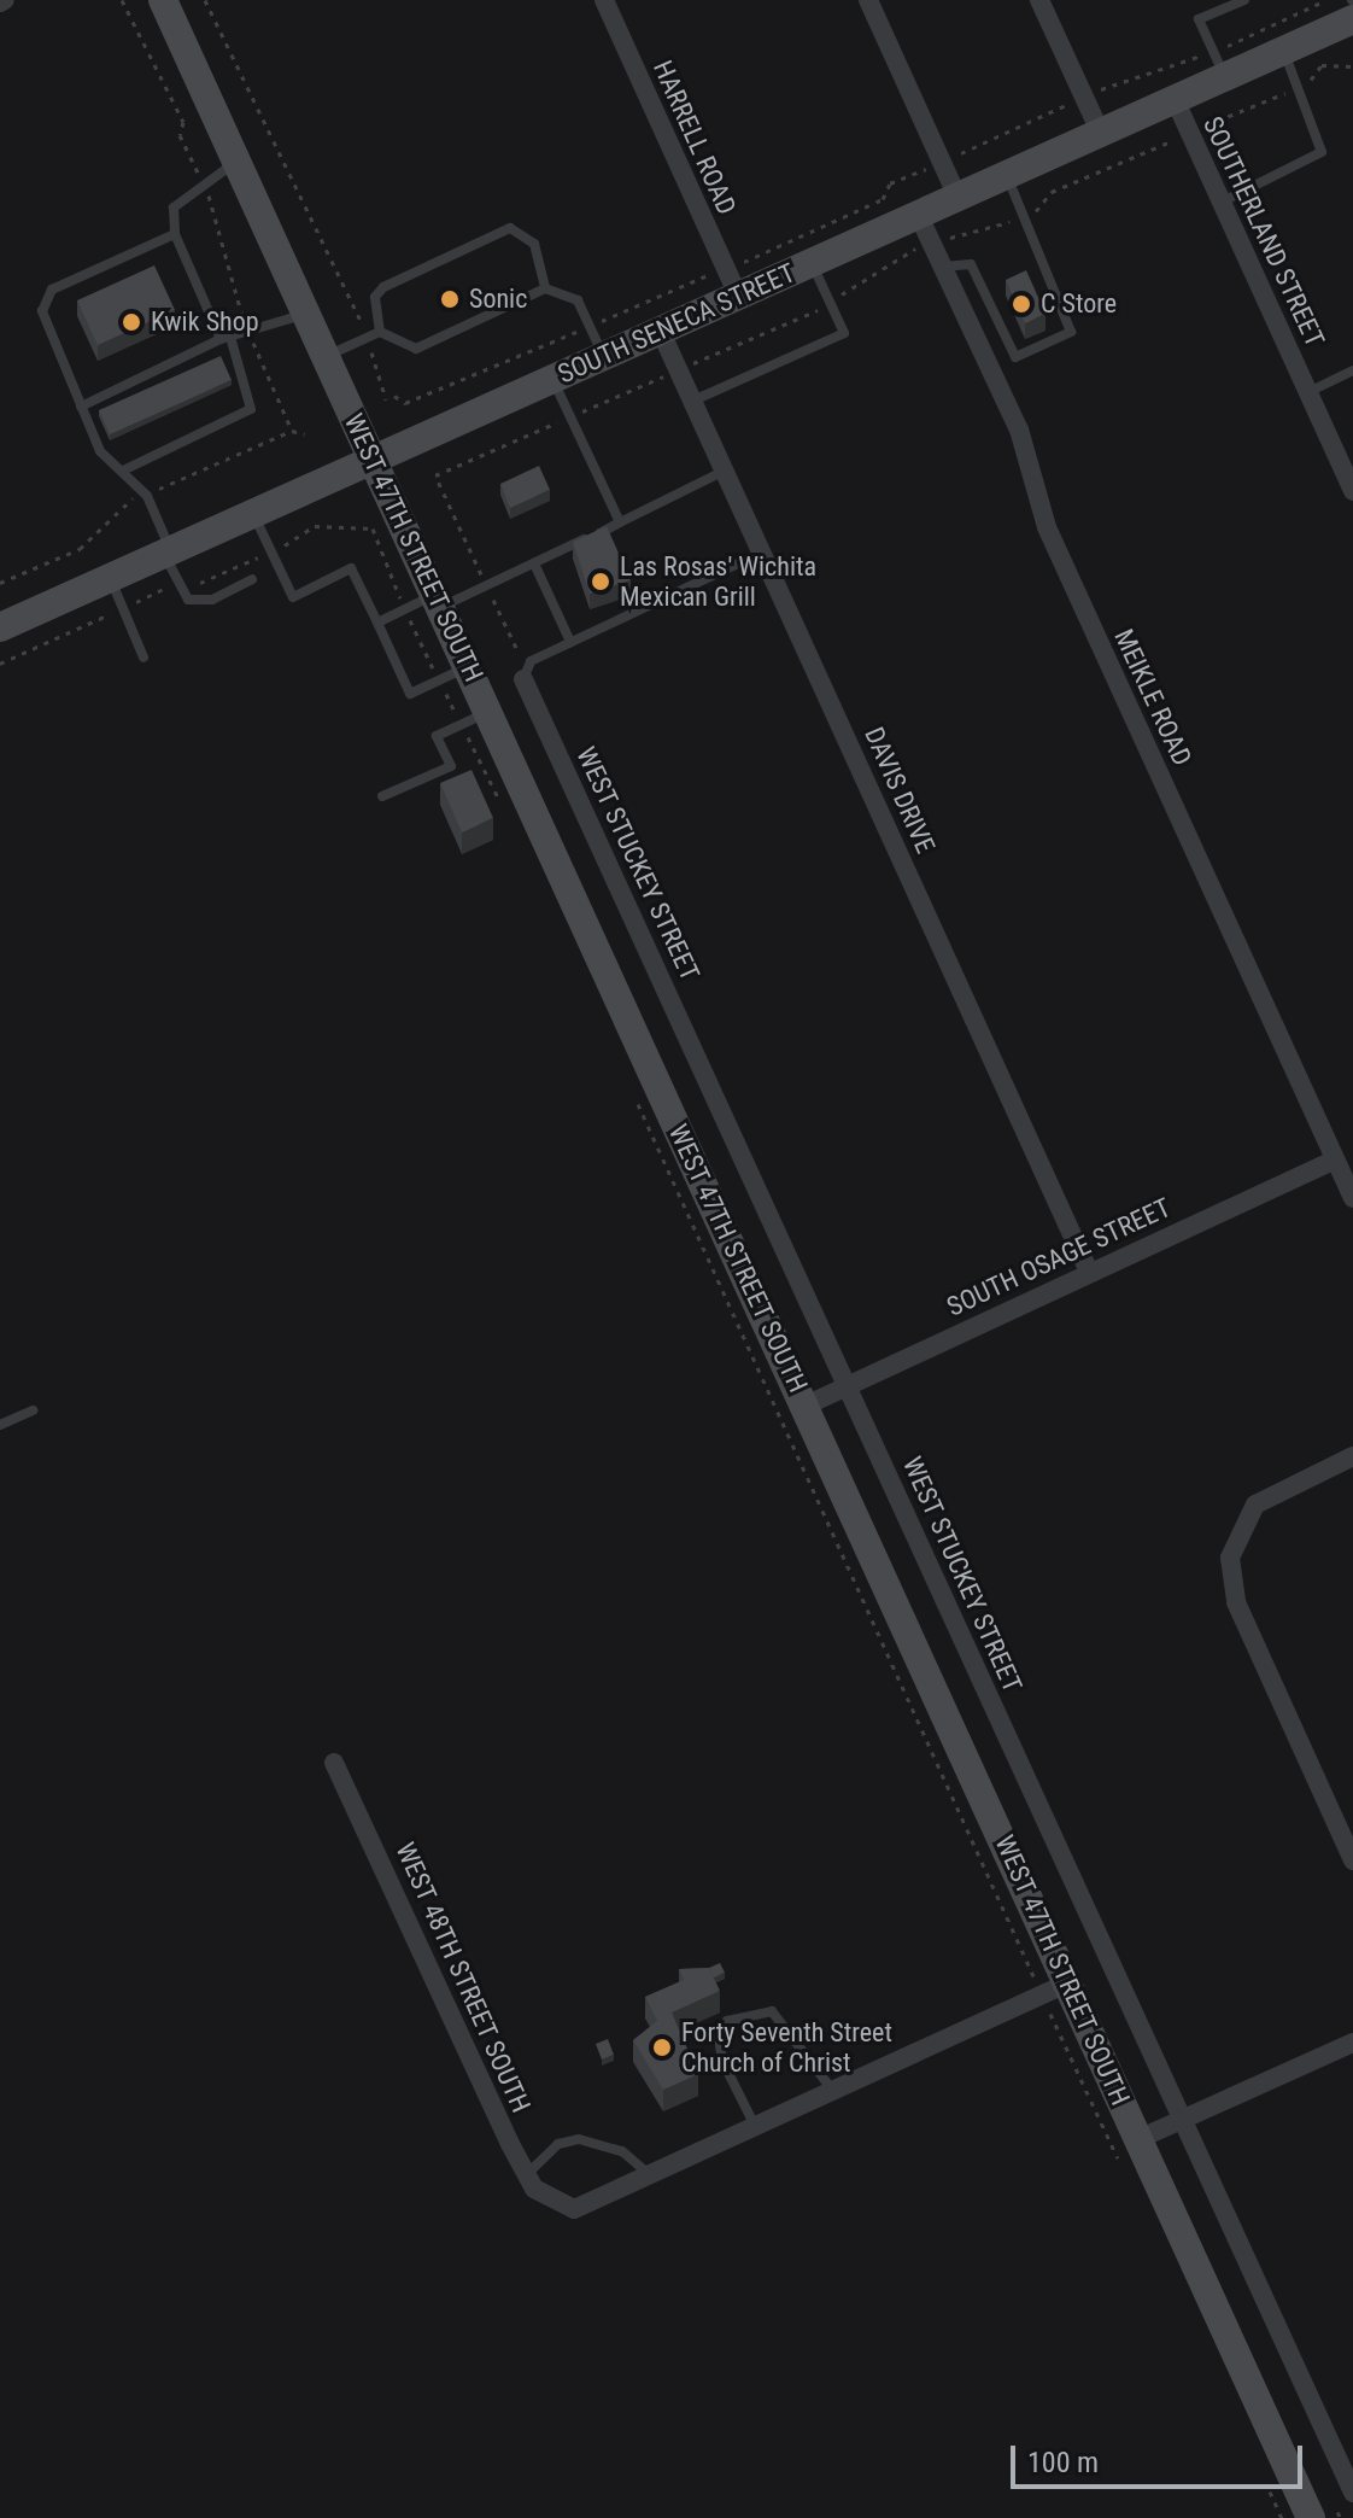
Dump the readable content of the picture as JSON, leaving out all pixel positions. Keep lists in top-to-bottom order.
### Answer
{
  "streets": {
    "street": [
      "HARRELL ROAD",
      "SOUTHERLAND STREET",
      "SOUTH SENECA STREET",
      "WEST 47TH STREET SOUTH",
      "MEIKLE ROAD",
      "DAVIS DRIVE",
      "WEST STUCKEY STREET",
      "SOUTH OSAGE STREET",
      "WEST 48TH STREET SOUTH"
    ]
  },
  "crossings": [
    ["HARRELL ROAD", "SOUTH SENECA STREET"],
    ["SOUTHERLAND STREET", "SOUTH SENECA STREET"],
    ["SOUTH SENECA STREET", "WEST 47TH STREET SOUTH"],
    ["SOUTH SENECA STREET", "MEIKLE ROAD"],
    ["SOUTH SENECA STREET", "DAVIS DRIVE"],
    ["WEST 47TH STREET SOUTH", "SOUTH OSAGE STREET"],
    ["MEIKLE ROAD", "SOUTH OSAGE STREET"],
    ["DAVIS DRIVE", "SOUTH OSAGE STREET"],
    ["WEST STUCKEY STREET", "SOUTH OSAGE STREET"]
  ],
  "places": [
    "Sonic",
    "C Store",
    "Kwik Shop",
    "Las Rosas' Wichita Mexican Grill",
    "Forty Seventh Street Church of Christ"
  ],
  "scale_bar": "100 m"
}
